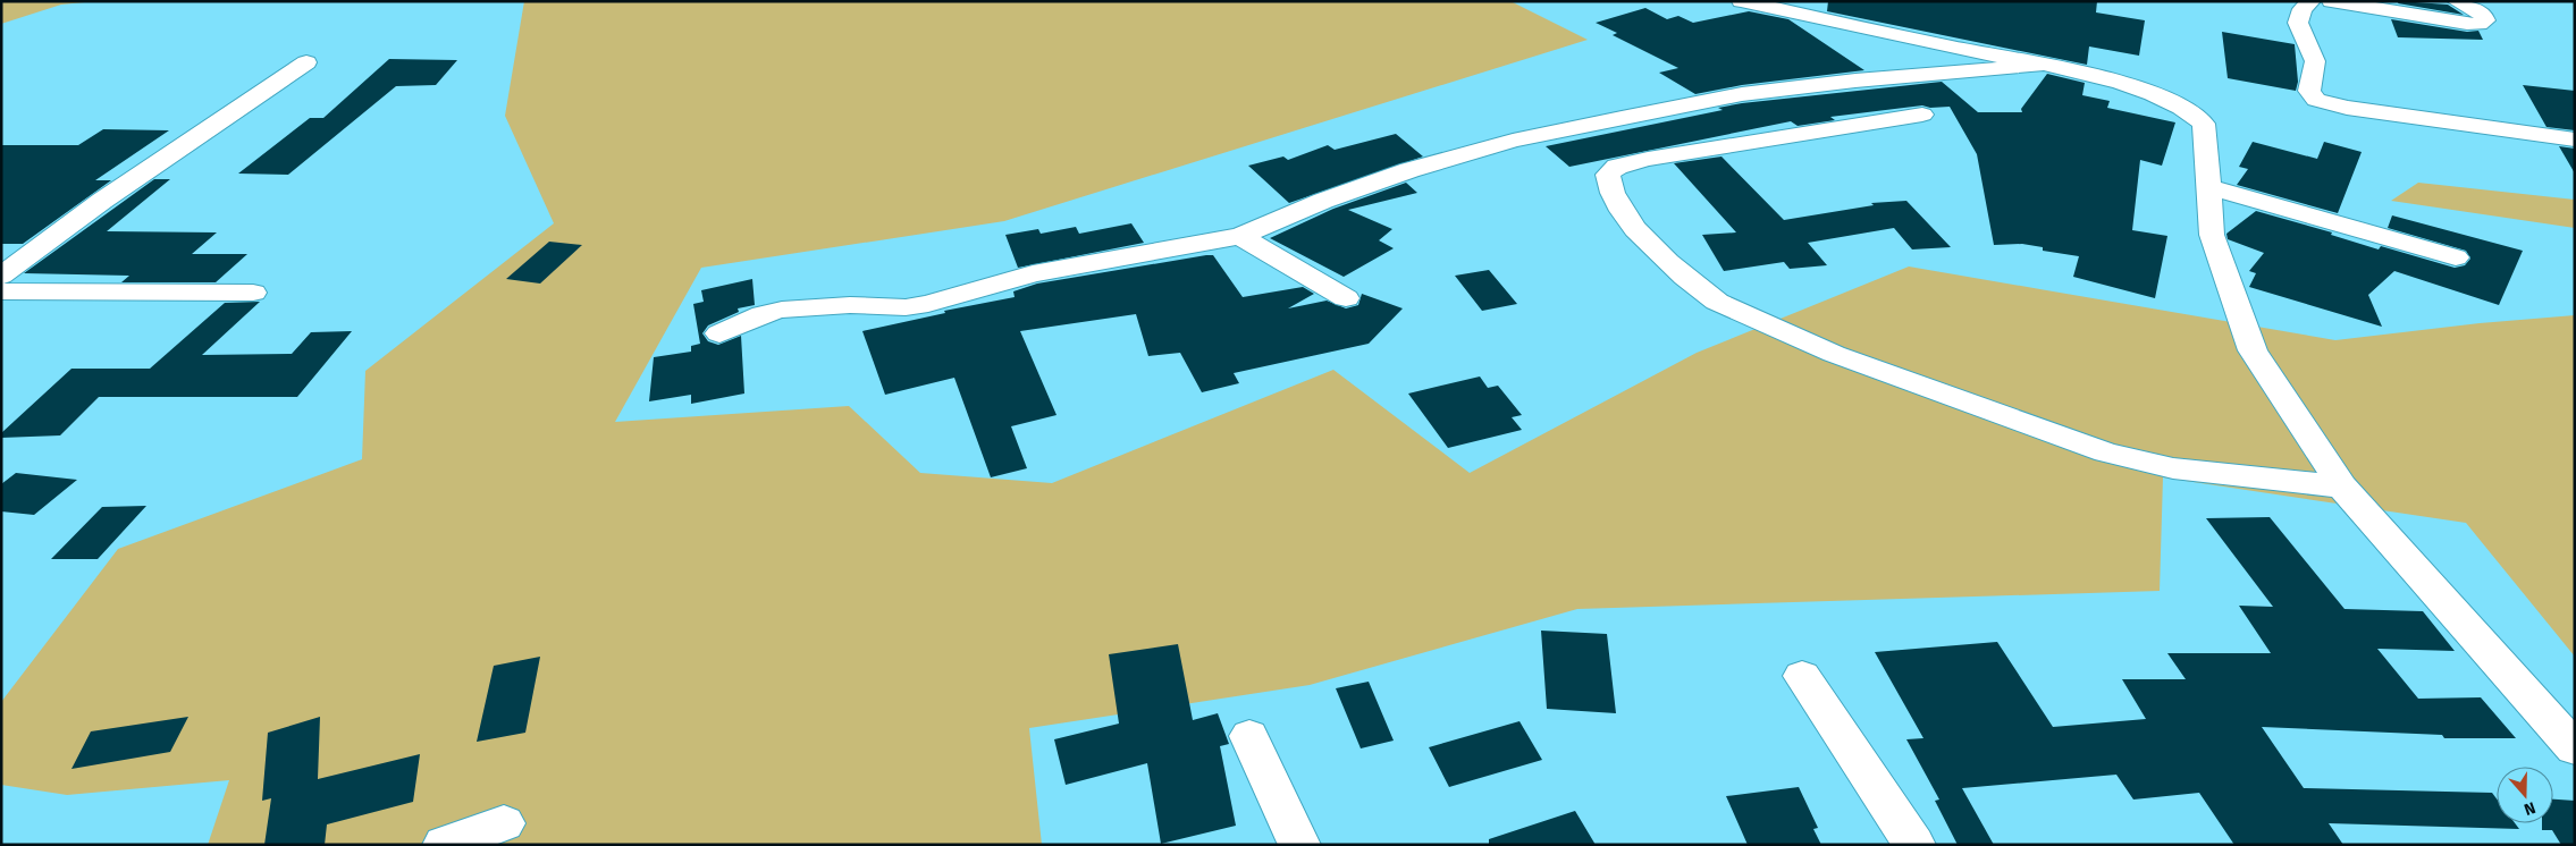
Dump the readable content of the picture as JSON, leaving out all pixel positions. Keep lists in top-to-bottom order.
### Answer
{
  "north": "bottom"
}
